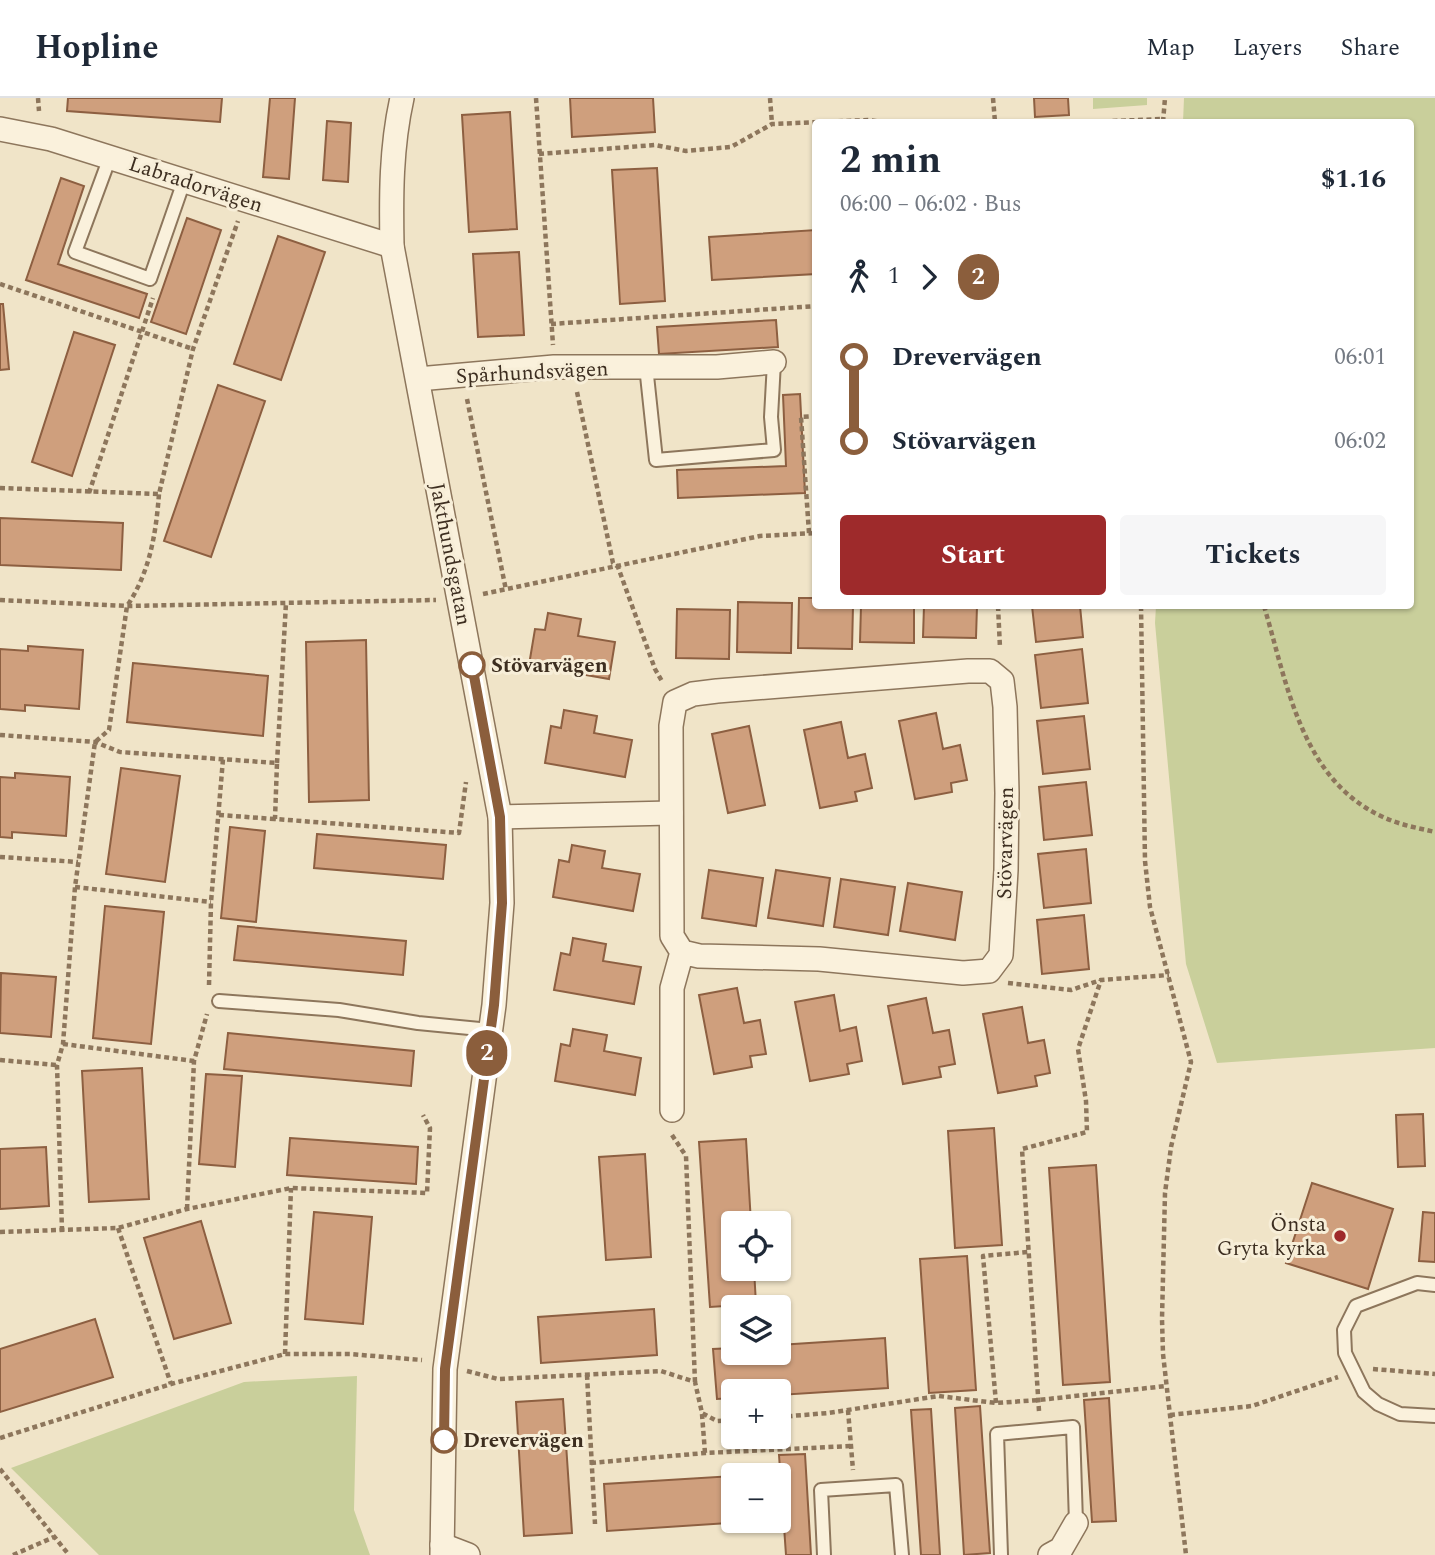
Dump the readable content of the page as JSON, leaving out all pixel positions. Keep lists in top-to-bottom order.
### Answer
{
  "streets": {
    "street": [
      "Labradorvägen",
      "Spårhundsvägen",
      "Jakthundsgatan",
      "Stövarvägen"
    ]
  },
  "crossings": [
    ["Labradorvägen", "Jakthundsgatan"],
    ["Spårhundsvägen", "Jakthundsgatan"]
  ],
  "places": ["Stövarvägen", "Önsta Gryta kyrka", "Drevervägen"],
  "lines": ["bus line 2"],
  "page": {
    "header": "Hopline",
    "nav": ["Map", "Layers", "Share"],
    "on_map": "2",
    "heading": ["2 min", "06:00 – 06:02 · Bus", "$1.16"],
    "legs": ["1", "2"],
    "list": [
      {
        "name": "Drevervägen",
        "value": "06:01"
      },
      {
        "name": "Stövarvägen",
        "value": "06:02"
      }
    ],
    "buttons": ["Start", "Tickets"],
    "map_buttons": ["+", "−"]
  }
}
